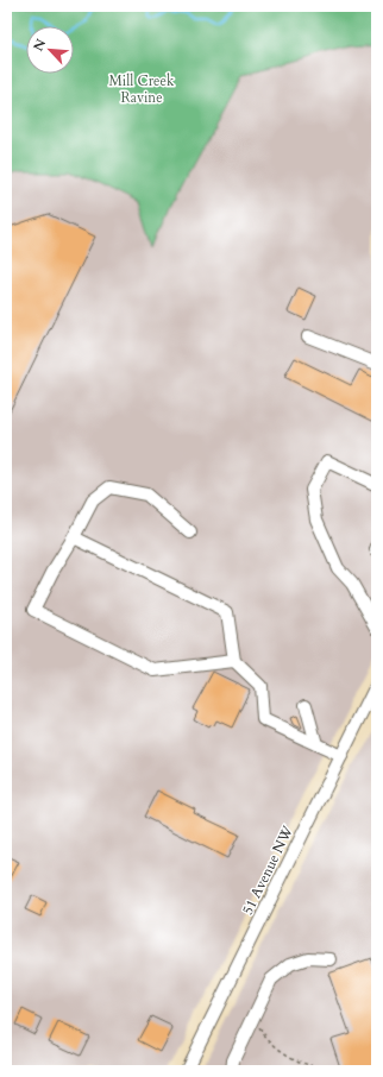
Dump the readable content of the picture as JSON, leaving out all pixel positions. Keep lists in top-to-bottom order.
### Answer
{
  "streets": {
    "street": ["51 Avenue NW"]
  },
  "parks": ["Mill Creek Ravine"],
  "north": "top left"
}
